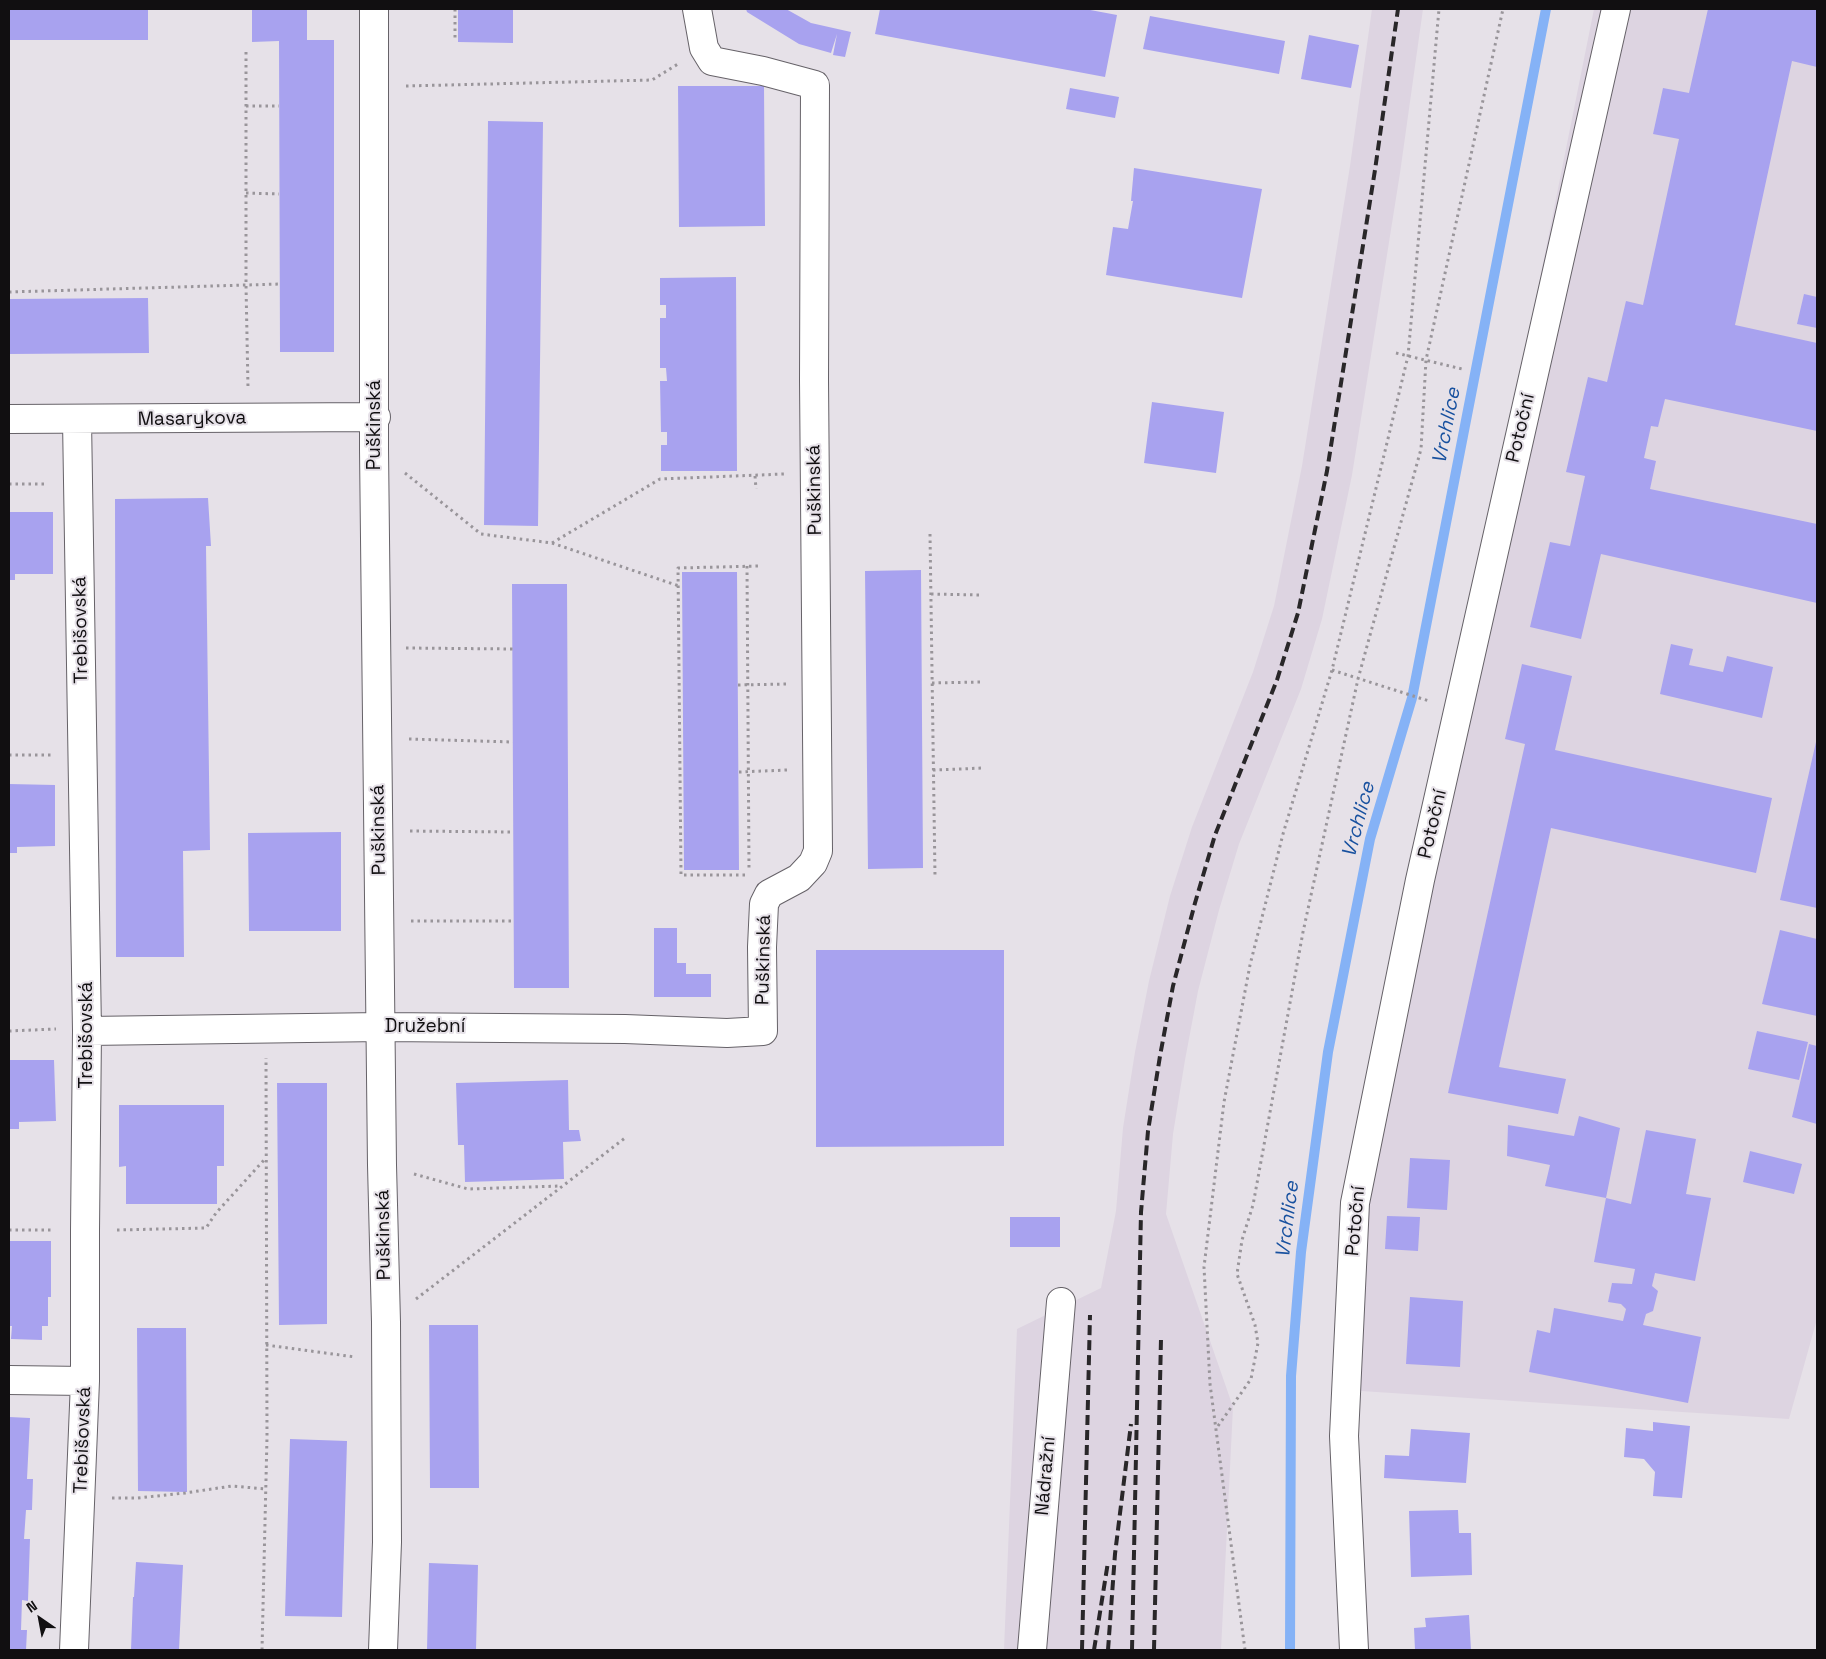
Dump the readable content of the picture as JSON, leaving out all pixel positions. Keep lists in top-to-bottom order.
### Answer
{
  "streets": {
    "street": [
      "Masarykova",
      "Puškinská",
      "Potoční",
      "Trebišovská",
      "Družební",
      "Nádražní"
    ]
  },
  "crossings": [
    ["Masarykova", "Puškinská"],
    ["Masarykova", "Trebišovská"],
    ["Puškinská", "Družební"],
    ["Trebišovská", "Družební"]
  ],
  "water": ["Vrchlice"],
  "north": "top left"
}
